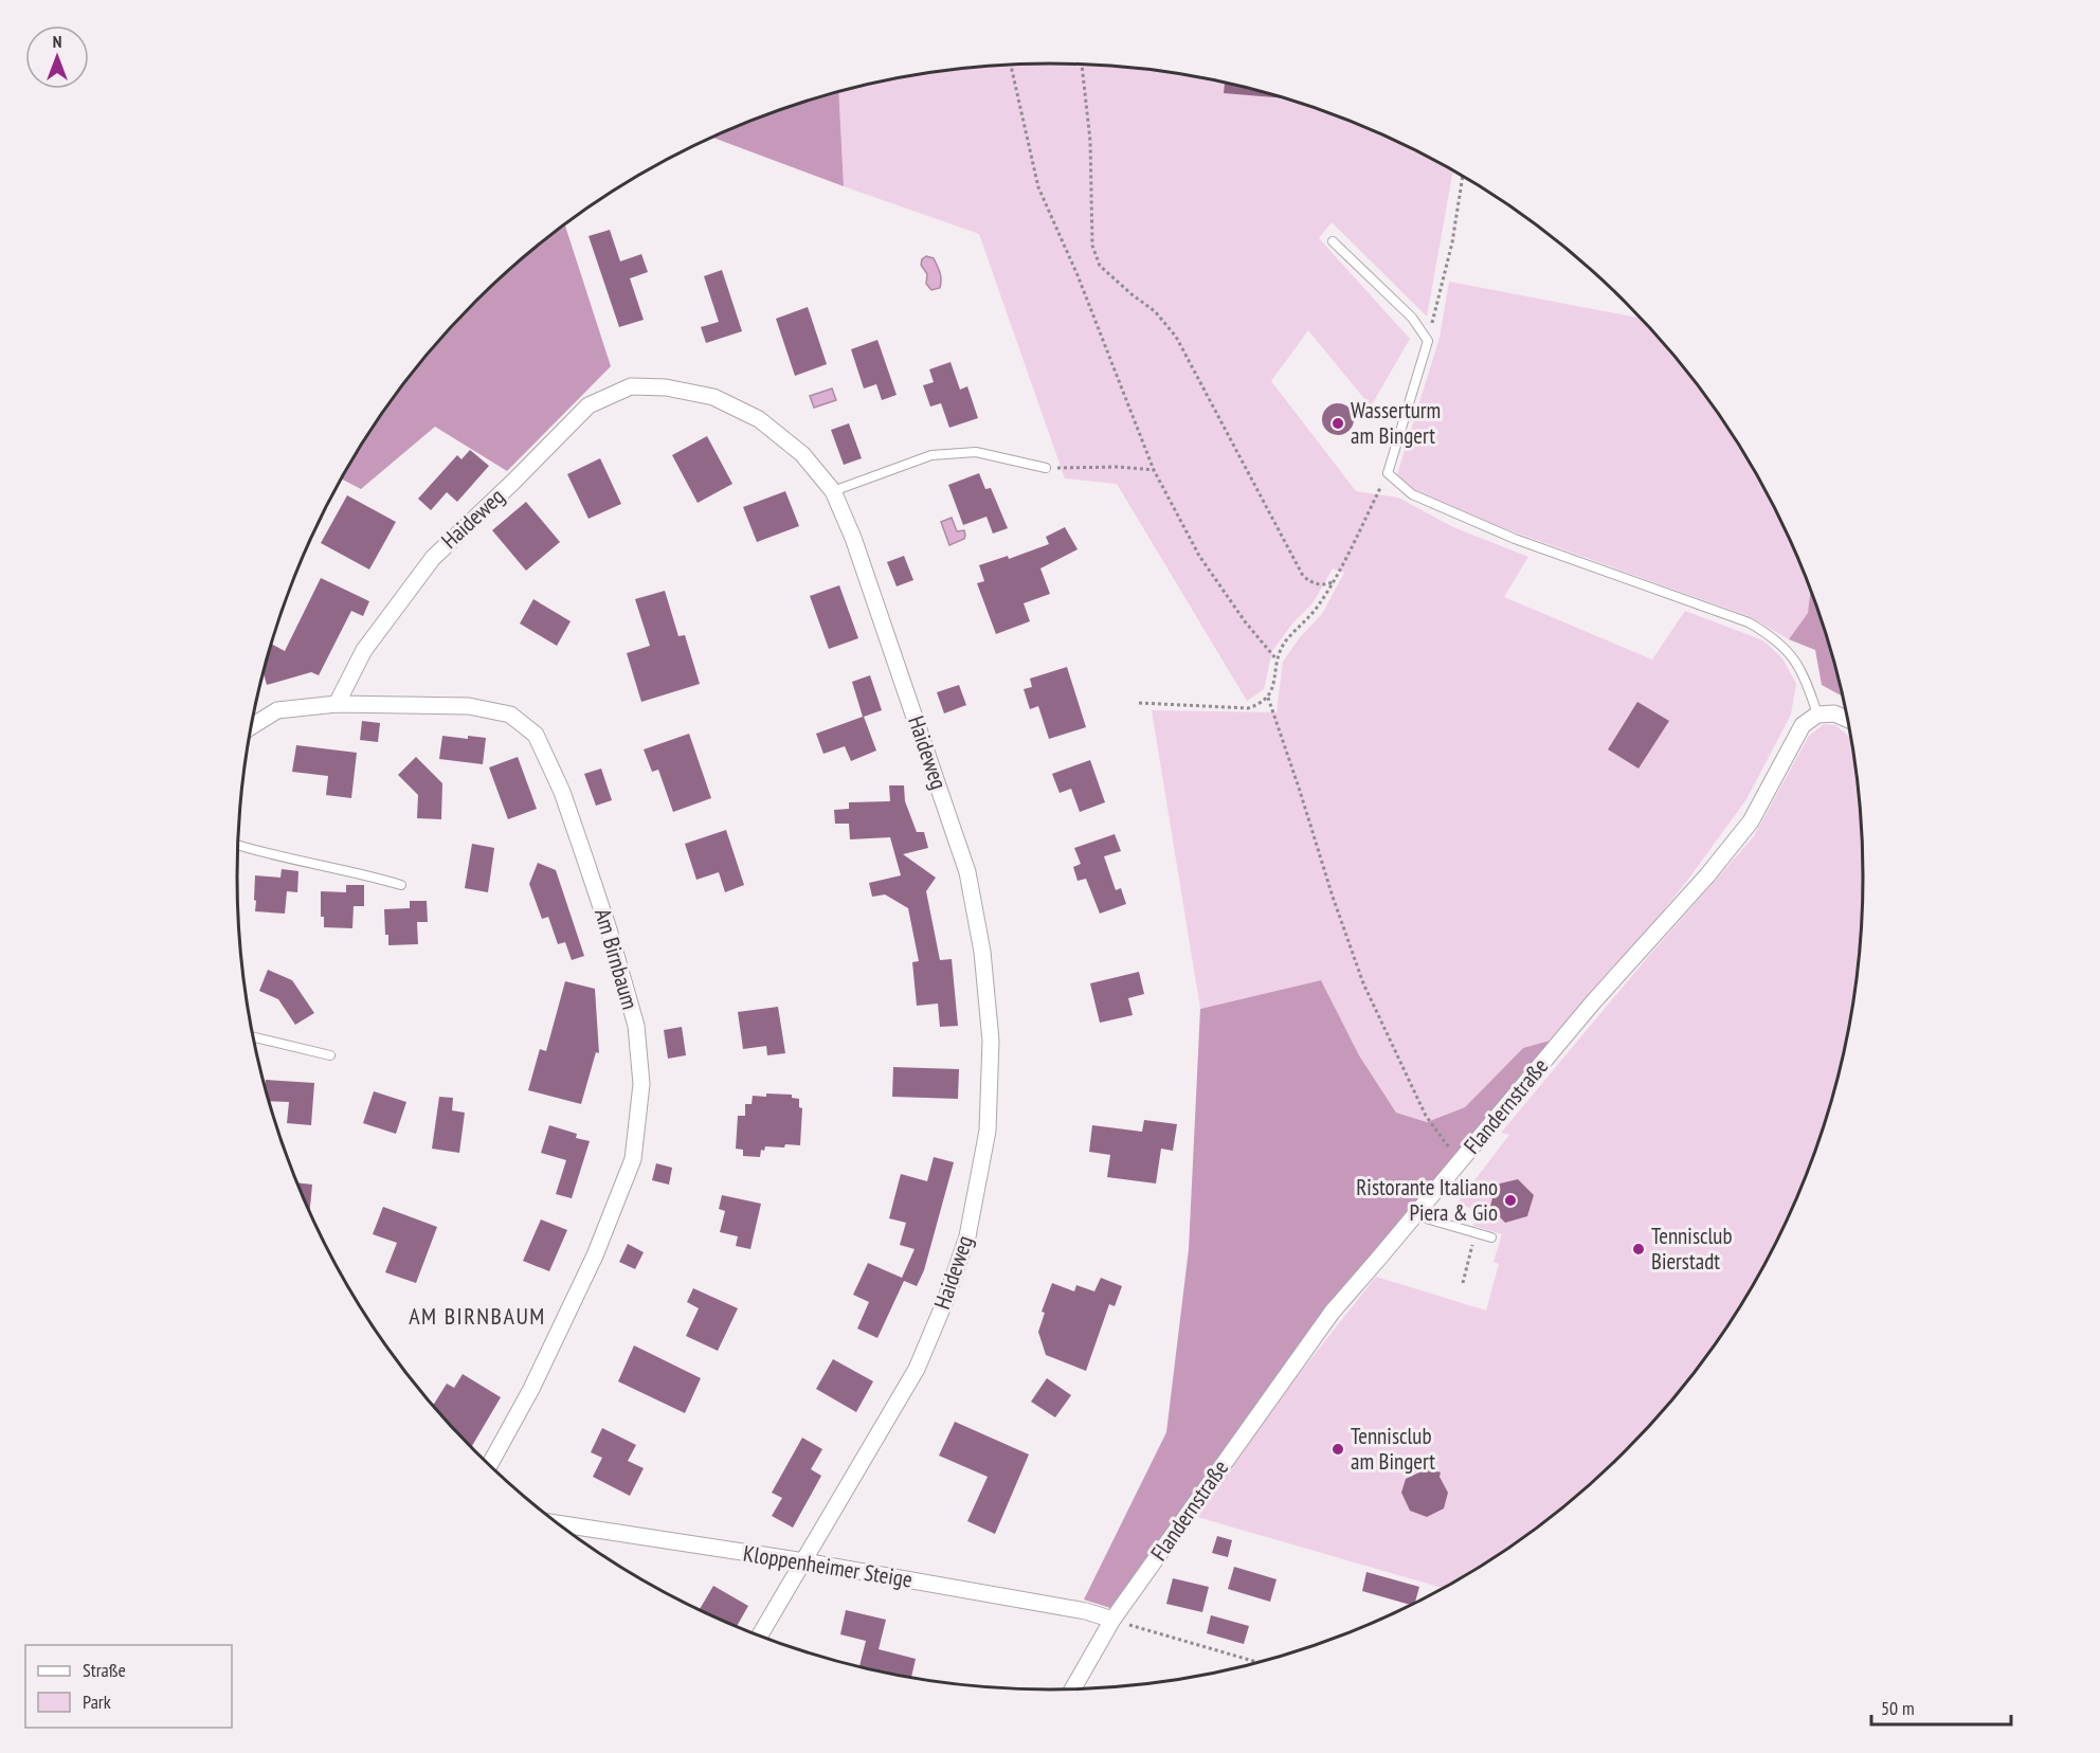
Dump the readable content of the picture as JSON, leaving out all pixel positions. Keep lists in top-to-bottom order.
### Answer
{
  "streets": {
    "street": [
      "Haideweg",
      "Am Birnbaum",
      "Flandernstraße",
      "Kloppenheimer Steige"
    ]
  },
  "crossings": [
    ["Haideweg", "Am Birnbaum"],
    ["Haideweg", "Kloppenheimer Steige"],
    ["Flandernstraße", "Kloppenheimer Steige"]
  ],
  "districts": ["AM BIRNBAUM"],
  "places": [
    "Wasserturm am Bingert",
    "Ristorante Italiano Piera & Gio",
    "Tennisclub Bierstadt",
    "Tennisclub am Bingert"
  ],
  "legend": ["Straße", "Park"],
  "scale_bar": "50 m",
  "north": "top"
}
